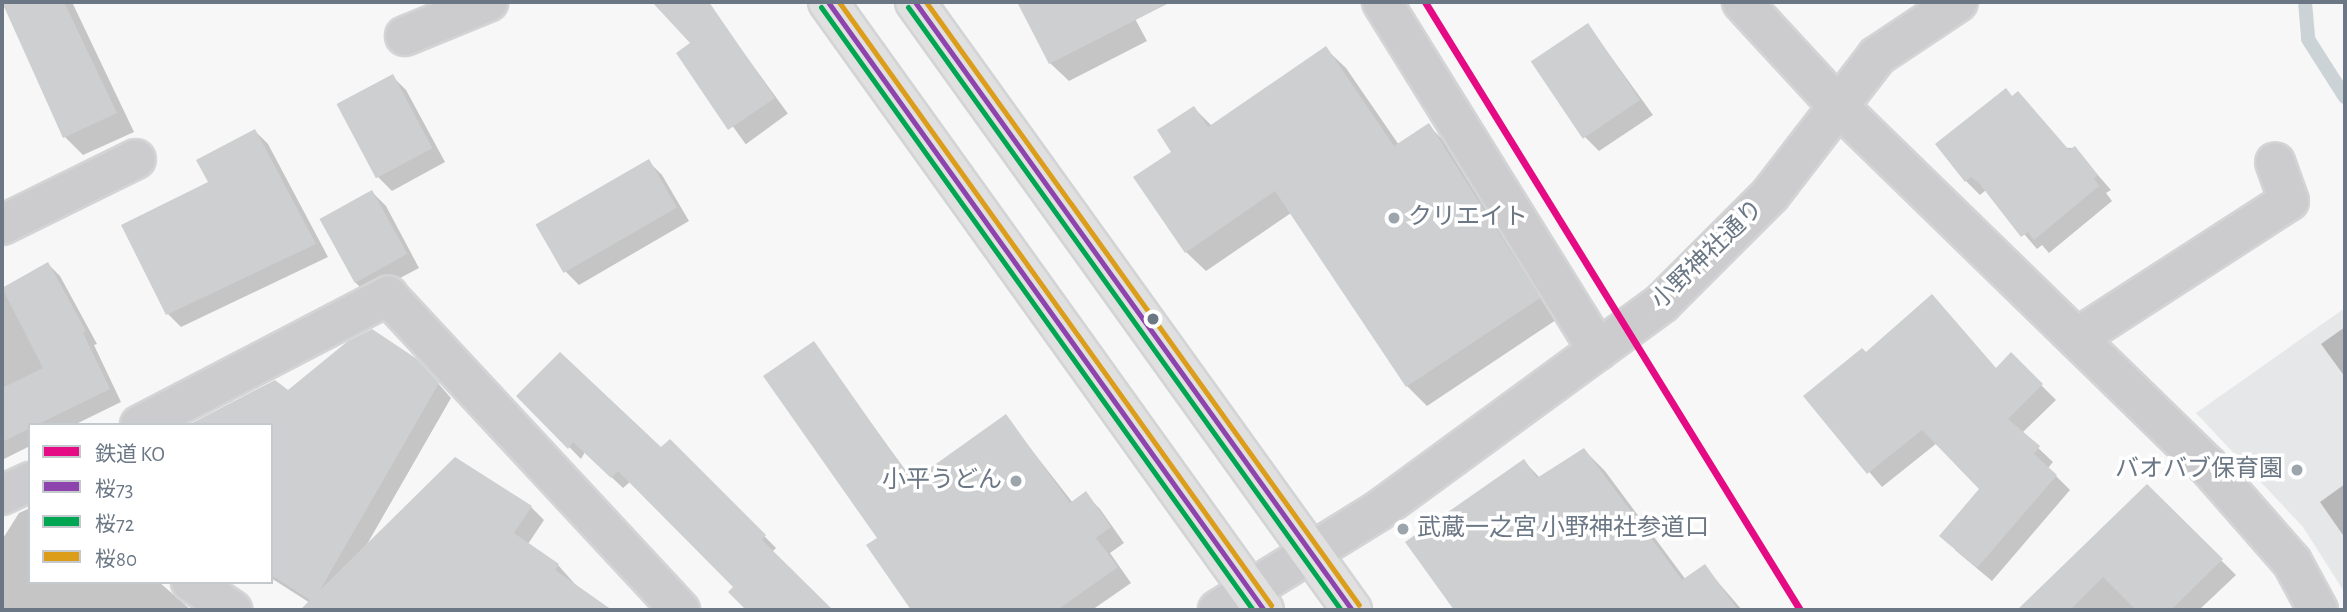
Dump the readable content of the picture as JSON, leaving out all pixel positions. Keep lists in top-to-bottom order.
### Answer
{
  "streets": {
    "street": ["小野神社通り"]
  },
  "places": [
    "クリエイト",
    "バオバブ保育園",
    "小平うどん",
    "武蔵一之宮 小野神社参道口"
  ],
  "lines": [
    "rail line KO",
    "transit line 桜73",
    "transit line 桜80",
    "transit line 桜72"
  ],
  "legend": [
    "鉄道 KO",
    "桜73",
    "桜72",
    "桜80"
  ]
}
